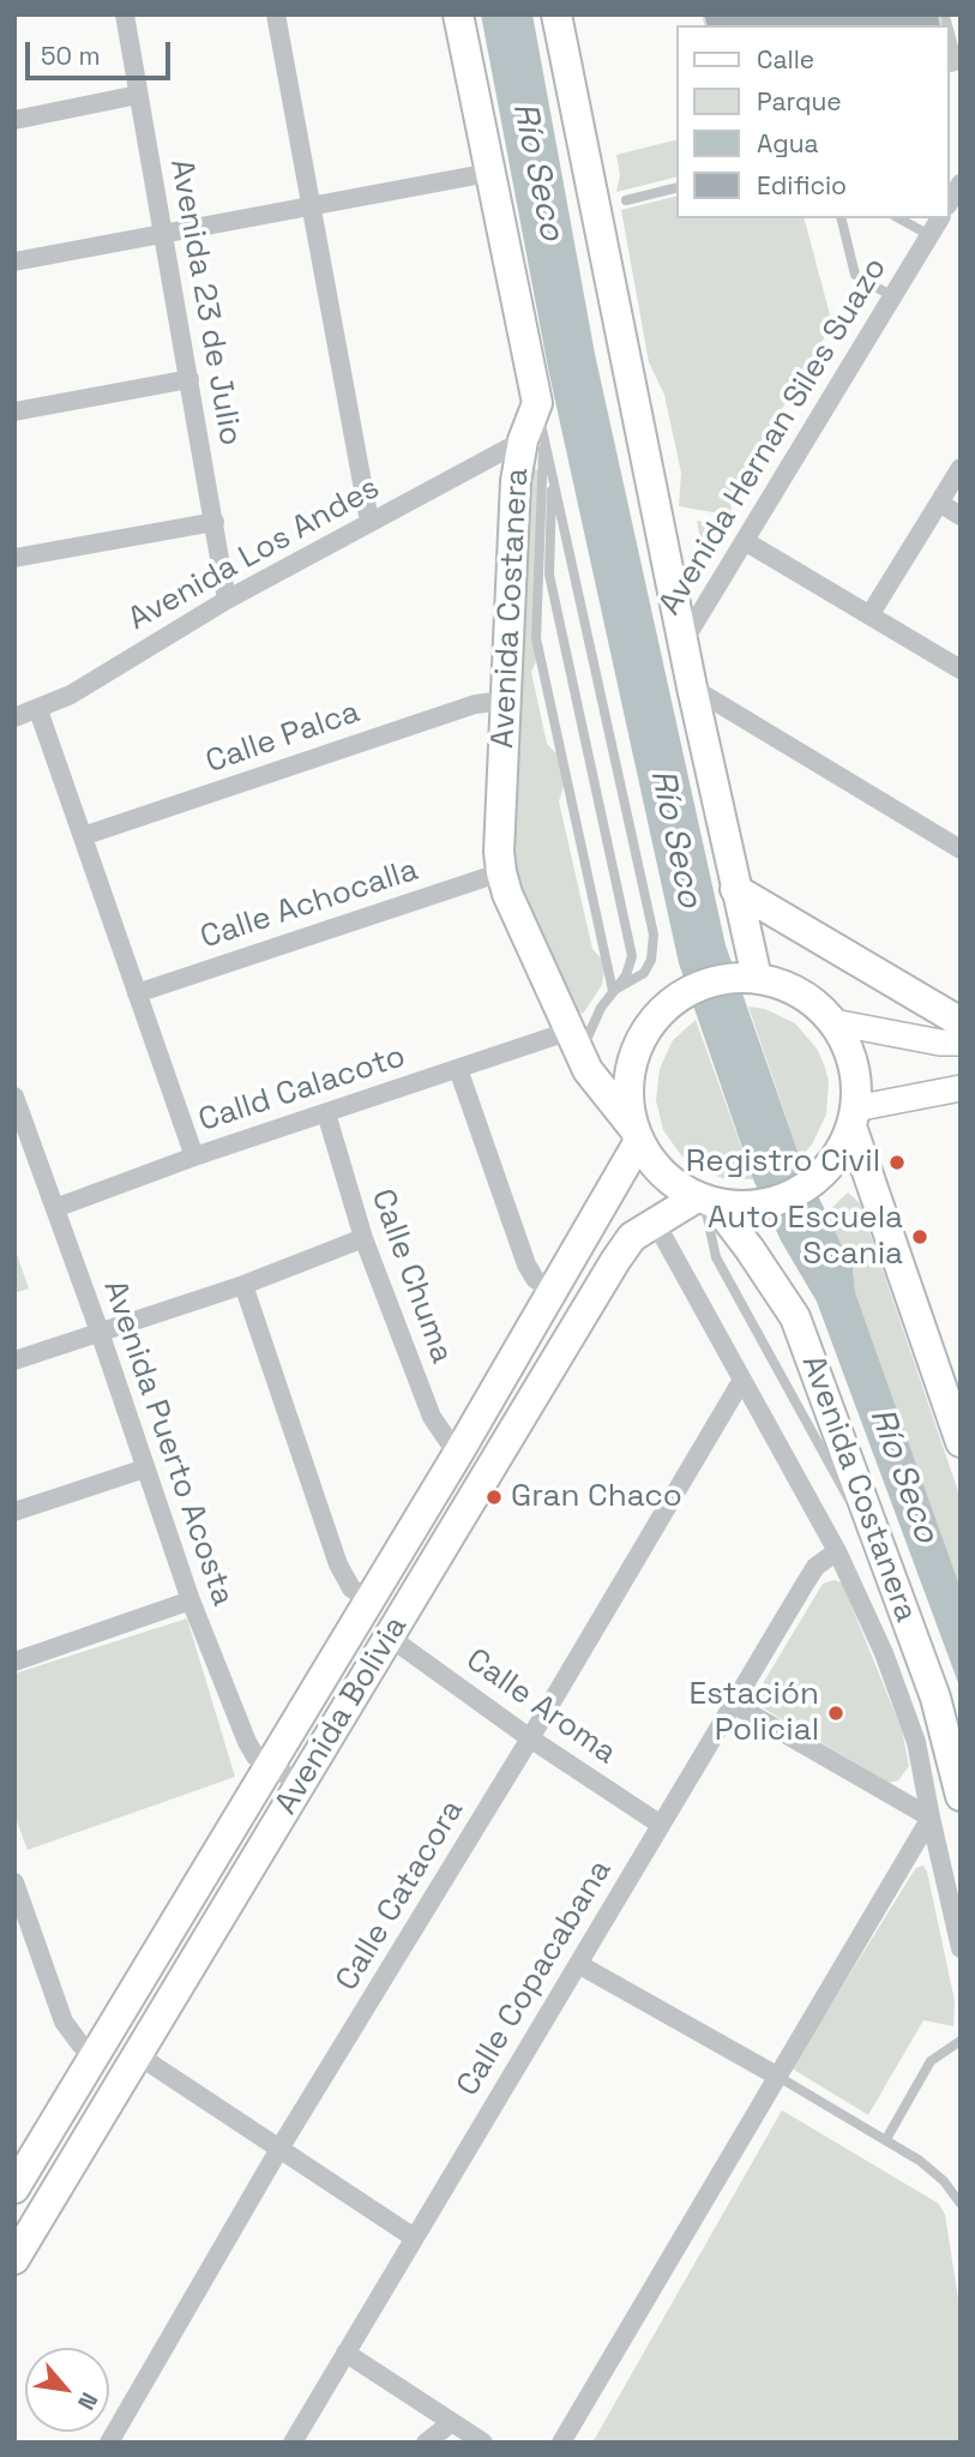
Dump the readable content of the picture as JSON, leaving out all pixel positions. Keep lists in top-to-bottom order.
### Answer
{
  "streets": {
    "main road": ["Avenida Costanera", "Avenida Bolivia"],
    "street": [
      "Avenida 23 de Julio",
      "Avenida Hernan Siles Suazo",
      "Avenida Los Andes",
      "Calle Palca",
      "Calle Achocalla",
      "Calld Calacoto",
      "Calle Chuma",
      "Avenida Puerto Acosta",
      "Calle Aroma",
      "Calle Catacora",
      "Calle Copacabana"
    ]
  },
  "crossings": [
    ["Avenida 23 de Julio", "Avenida Los Andes"],
    ["Avenida Los Andes", "Avenida Costanera"],
    ["Avenida Costanera", "Calle Palca"],
    ["Avenida Costanera", "Calle Achocalla"],
    ["Avenida Costanera", "Calld Calacoto"],
    ["Avenida Costanera", "Avenida Bolivia"],
    ["Calld Calacoto", "Calle Chuma"],
    ["Calld Calacoto", "Avenida Puerto Acosta"],
    ["Calle Chuma", "Avenida Bolivia"],
    ["Avenida Puerto Acosta", "Avenida Bolivia"],
    ["Calle Aroma", "Avenida Bolivia"],
    ["Calle Aroma", "Calle Catacora"],
    ["Calle Aroma", "Calle Copacabana"]
  ],
  "water": ["Río Seco"],
  "places": [
    "Registro Civil",
    "Auto Escuela Scania",
    "Gran Chaco",
    "Estación Policial"
  ],
  "legend": [
    "Calle",
    "Parque",
    "Agua",
    "Edificio"
  ],
  "scale_bar": "50 m",
  "north": "bottom right"
}
